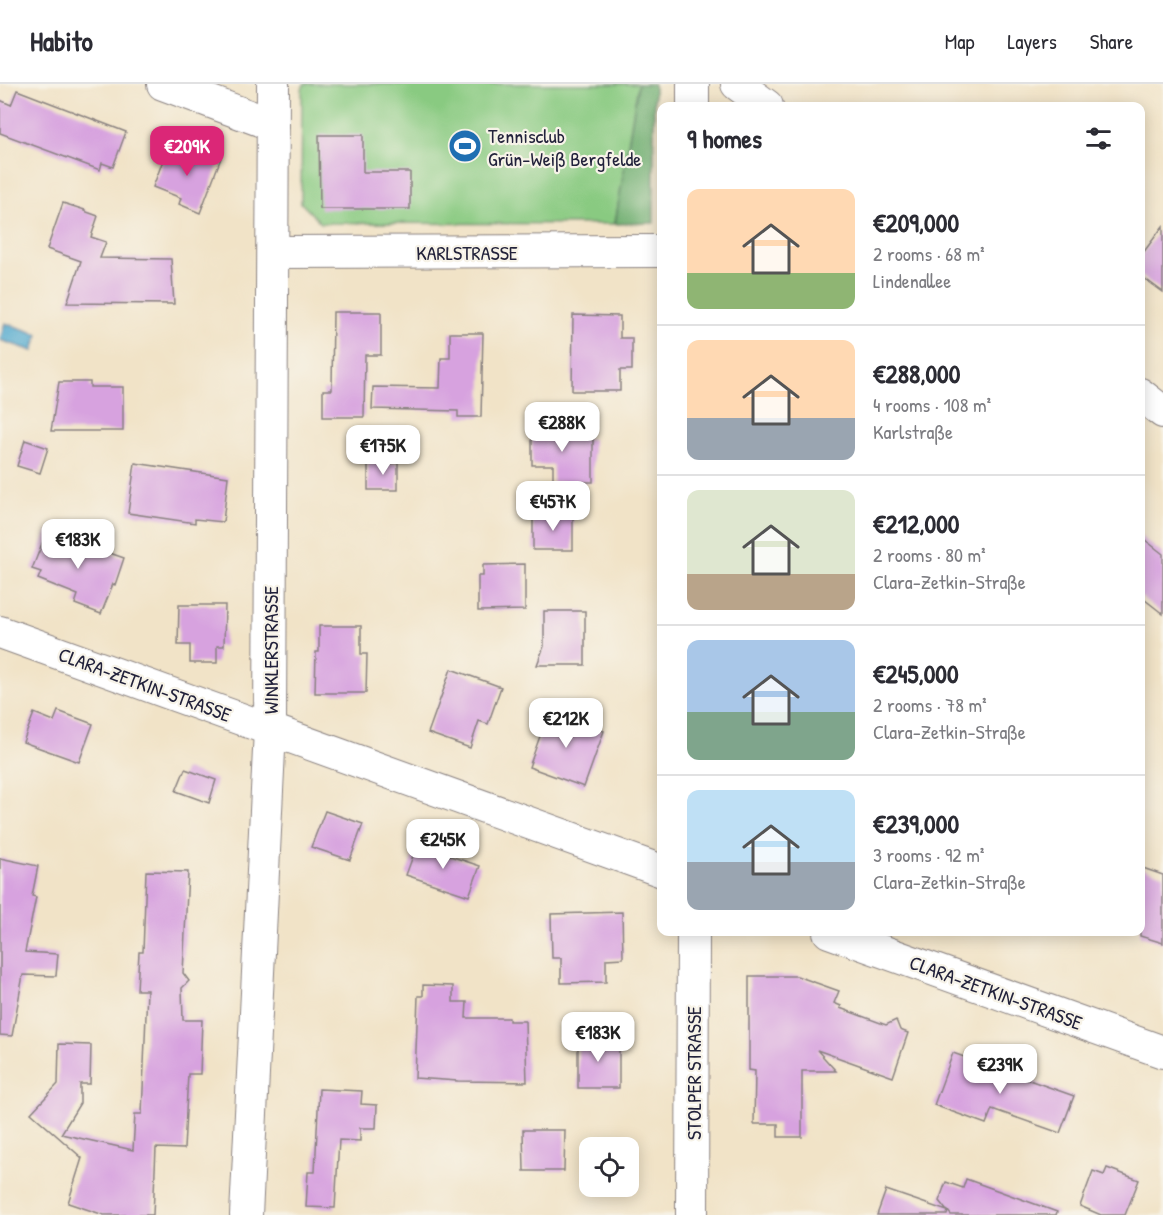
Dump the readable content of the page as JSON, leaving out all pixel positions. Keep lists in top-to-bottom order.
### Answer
{
  "streets": {
    "street": [
      "KARLSTRASSE",
      "WINKLERSTRASSE",
      "CLARA-ZETKIN-STRASSE",
      "STOLPER STRASSE"
    ]
  },
  "crossings": [
    ["KARLSTRASSE", "WINKLERSTRASSE"],
    ["WINKLERSTRASSE", "CLARA-ZETKIN-STRASSE"]
  ],
  "places": {
    "sports": ["Tennisclub Grün-Weiß Bergfelde"]
  },
  "page": {
    "header": "Habito",
    "nav": ["Map", "Layers", "Share"],
    "heading": "9 homes",
    "price": [
      "€209K",
      "€288K",
      "€175K",
      "€457K",
      "€183K",
      "€212K",
      "€245K",
      "€183K",
      "€239K"
    ],
    "list": [
      {
        "name": "€209,000",
        "note": "2 rooms · 68 m² · Lindenallee"
      },
      {
        "name": "€288,000",
        "note": "4 rooms · 108 m² · Karlstraße"
      },
      {
        "name": "€212,000",
        "note": "2 rooms · 80 m² · Clara-Zetkin-Straße"
      },
      {
        "name": "€245,000",
        "note": "2 rooms · 78 m² · Clara-Zetkin-Straße"
      },
      {
        "name": "€239,000",
        "note": "3 rooms · 92 m² · Clara-Zetkin-Straße"
      }
    ]
  }
}
